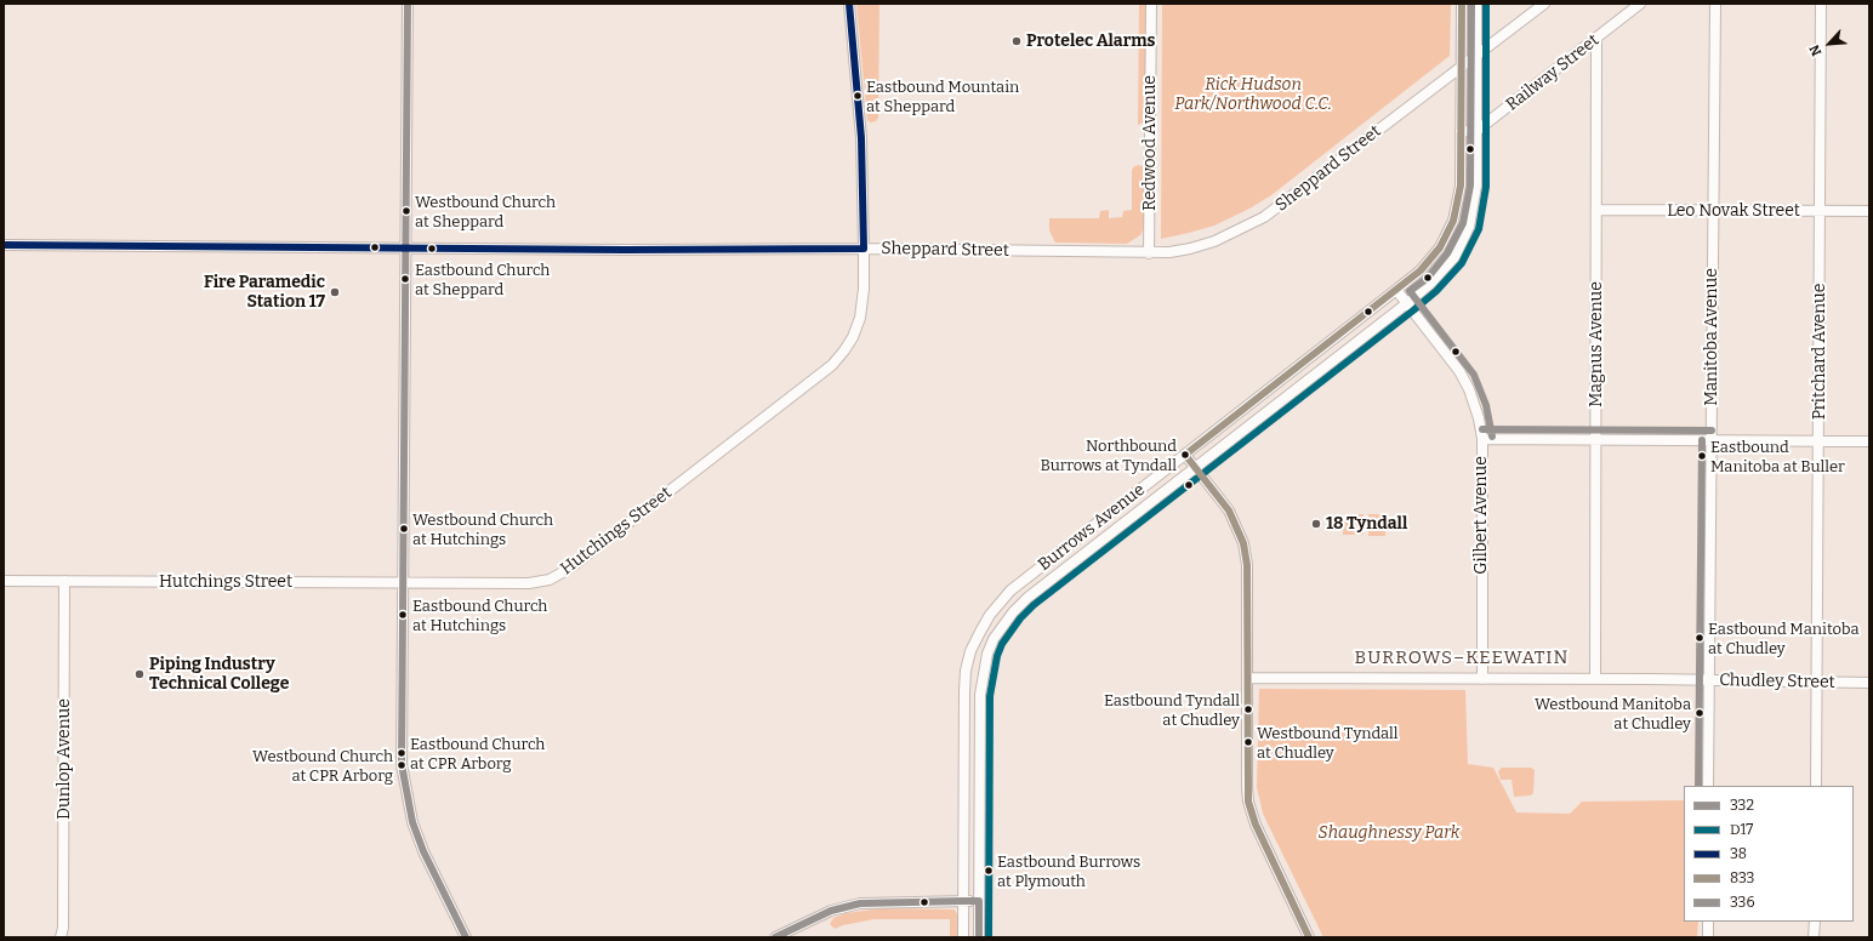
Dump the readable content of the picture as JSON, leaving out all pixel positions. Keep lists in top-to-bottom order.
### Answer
{
  "streets": {
    "street": [
      "Railway Street",
      "Redwood Avenue",
      "Sheppard Street",
      "Leo Novak Street",
      "Manitoba Avenue",
      "Magnus Avenue",
      "Pritchard Avenue",
      "Gilbert Avenue",
      "Burrows Avenue",
      "Hutchings Street",
      "Chudley Street",
      "Dunlop Avenue"
    ]
  },
  "crossings": [
    ["Railway Street", "Magnus Avenue"],
    ["Railway Street", "Burrows Avenue"],
    ["Redwood Avenue", "Sheppard Street"],
    ["Sheppard Street", "Burrows Avenue"],
    ["Sheppard Street", "Hutchings Street"],
    ["Leo Novak Street", "Manitoba Avenue"],
    ["Leo Novak Street", "Magnus Avenue"],
    ["Leo Novak Street", "Pritchard Avenue"],
    ["Manitoba Avenue", "Chudley Street"],
    ["Magnus Avenue", "Chudley Street"],
    ["Pritchard Avenue", "Chudley Street"],
    ["Gilbert Avenue", "Burrows Avenue"],
    ["Gilbert Avenue", "Chudley Street"],
    ["Hutchings Street", "Dunlop Avenue"]
  ],
  "districts": ["BURROWS–KEEWATIN"],
  "parks": ["Rick Hudson Park/Northwood C.C.", "Shaughnessy Park"],
  "places": [
    "Protelec Alarms",
    "Eastbound Mountain at Sheppard",
    "Westbound Church at Sheppard",
    "Eastbound Church at Sheppard",
    "Fire Paramedic Station 17",
    "Northbound Burrows at Tyndall",
    "Eastbound Manitoba at Buller",
    "18 Tyndall",
    "Westbound Church at Hutchings",
    "Eastbound Church at Hutchings",
    "Eastbound Manitoba at Chudley",
    "Piping Industry Technical College",
    "Eastbound Tyndall at Chudley",
    "Westbound Manitoba at Chudley",
    "Westbound Tyndall at Chudley",
    "Eastbound Church at CPR Arborg",
    "Westbound Church at CPR Arborg",
    "Eastbound Burrows at Plymouth"
  ],
  "lines": [
    "transit line 332",
    "transit line D17",
    "transit line 38",
    "transit line 833",
    "transit line 336"
  ],
  "legend": [
    "332",
    "D17",
    "38",
    "833",
    "336"
  ],
  "north": "bottom left"
}
